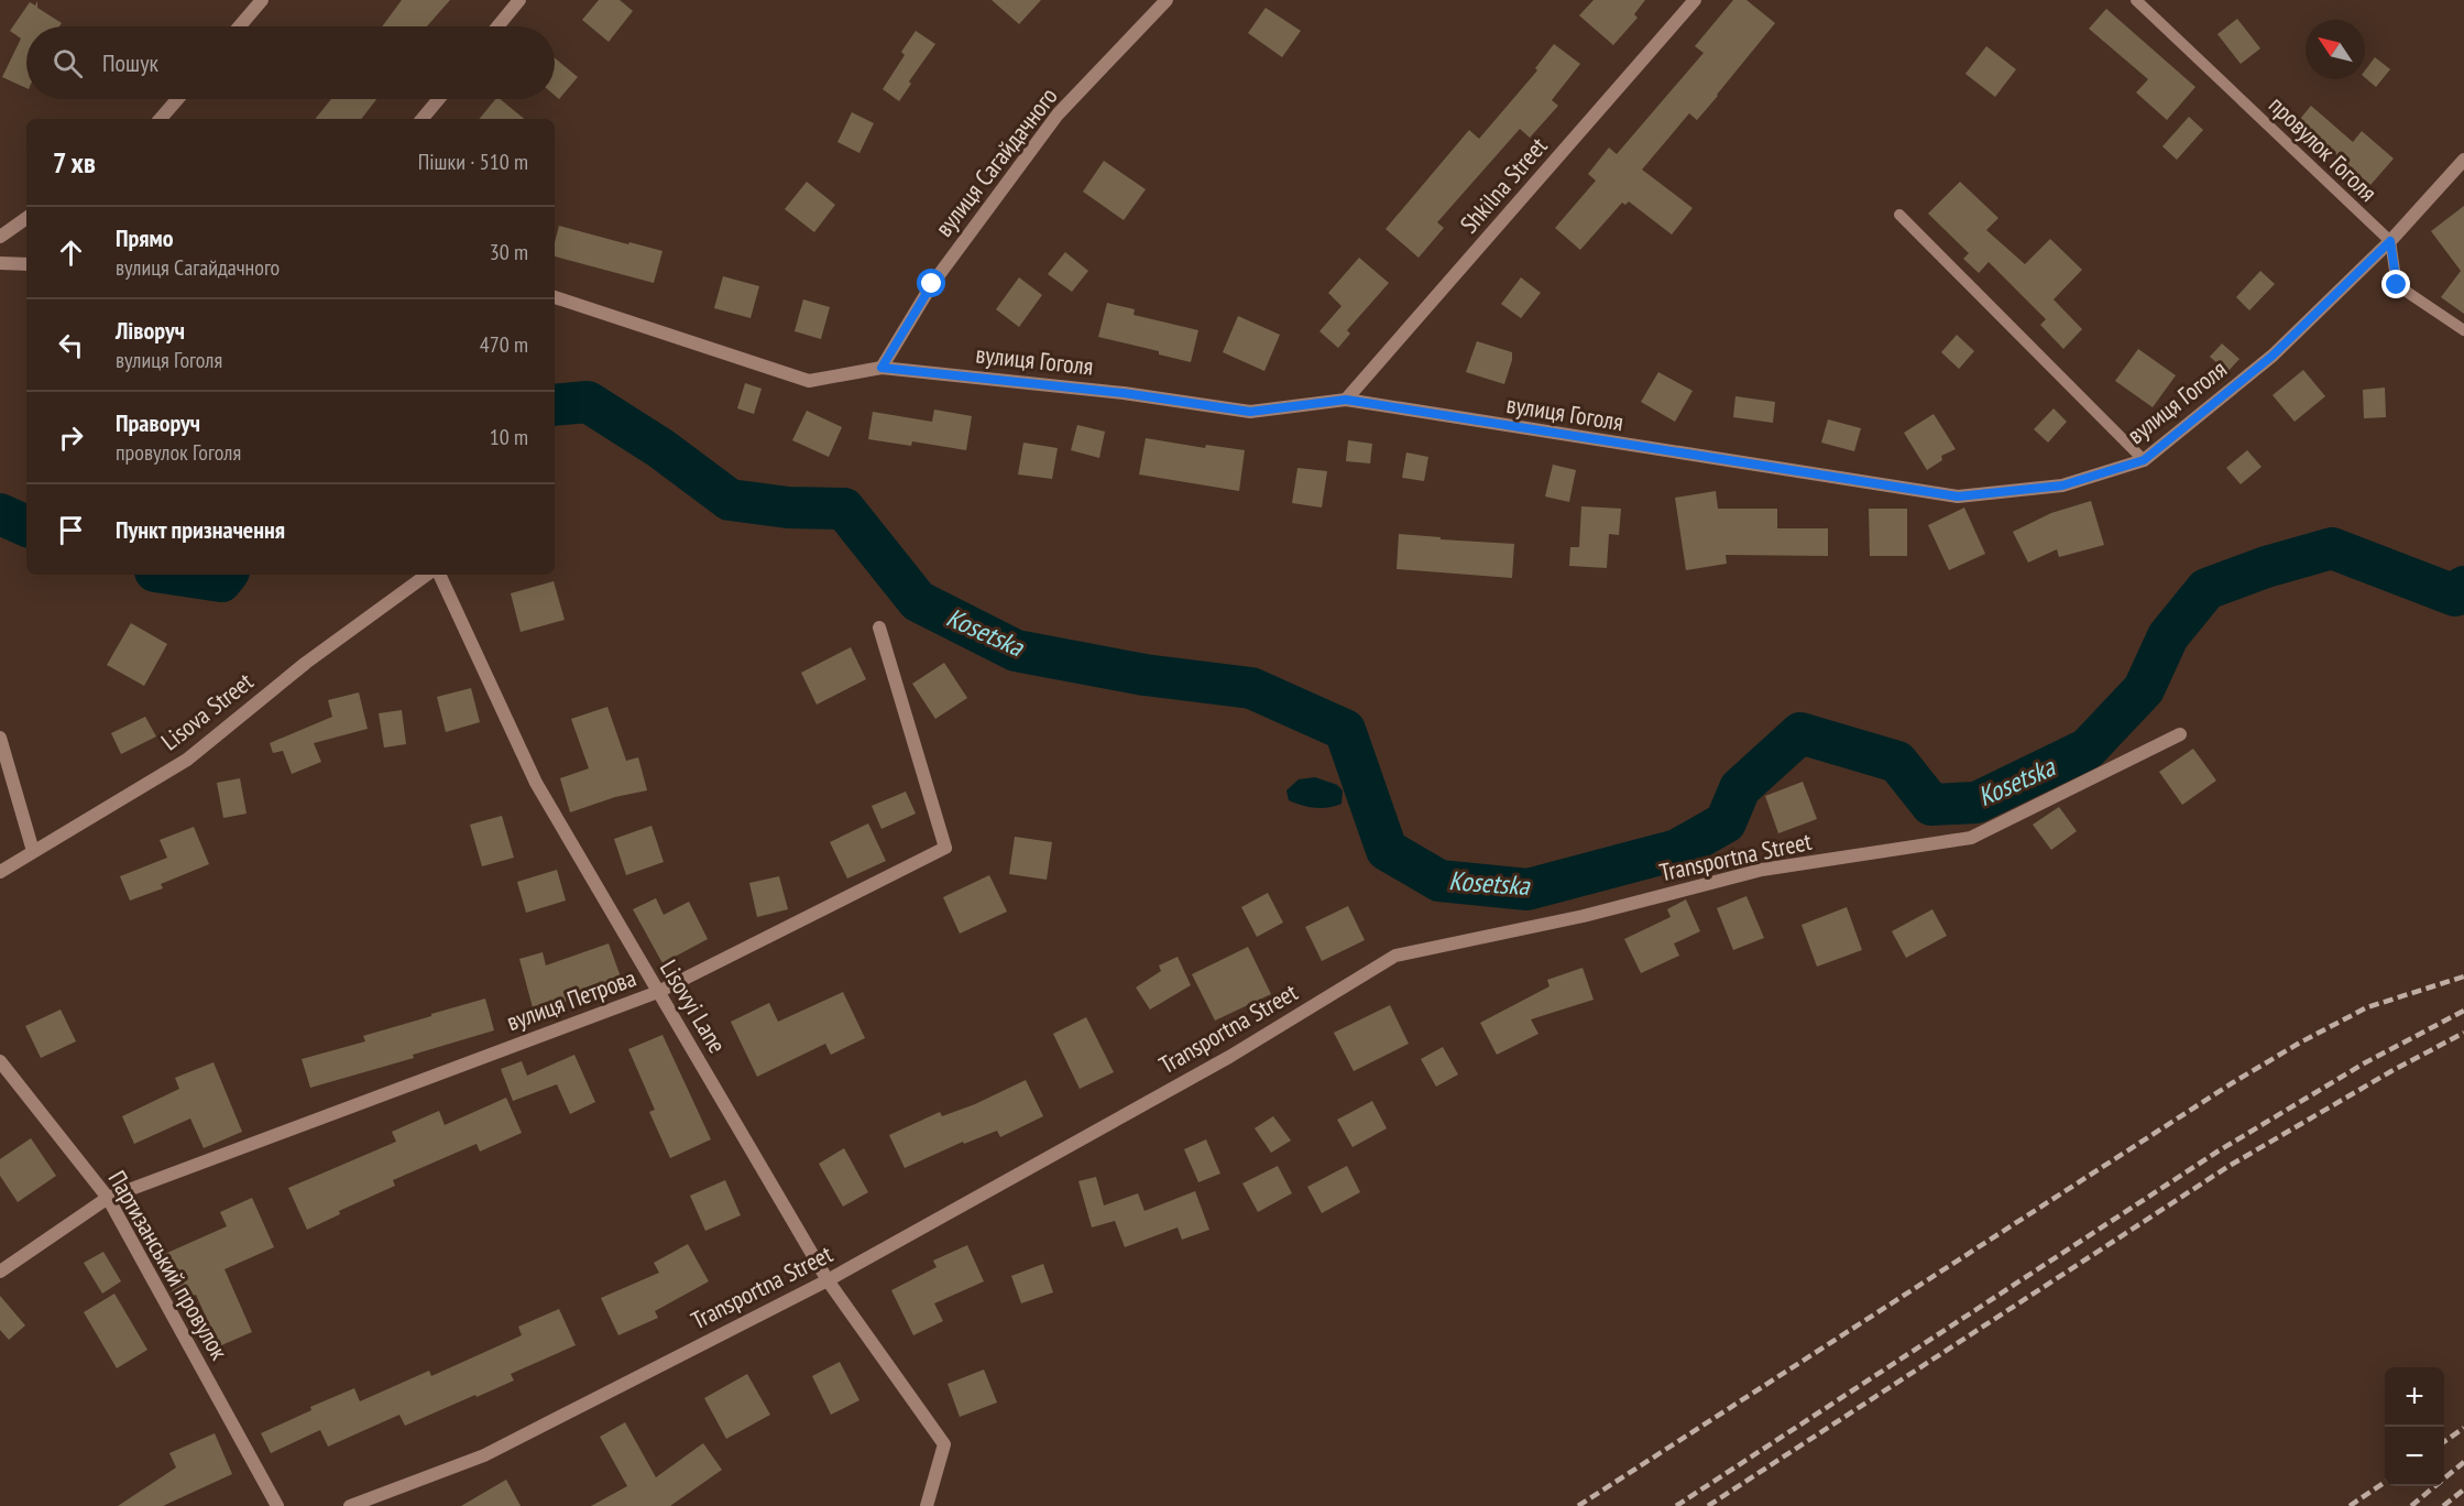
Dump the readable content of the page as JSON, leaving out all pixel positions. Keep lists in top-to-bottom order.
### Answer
{
  "streets": {
    "street": [
      "вулиця Сагайдачного",
      "Shkilna Street",
      "вулиця Гоголя",
      "Lisova Street",
      "Transportna Street",
      "вулиця Петрова",
      "Lisovyi Lane",
      "Партизанський провулок"
    ],
    "lane": ["провулок Гоголя"]
  },
  "crossings": [
    ["провулок Гоголя", "вулиця Гоголя"],
    ["вулиця Сагайдачного", "вулиця Гоголя"],
    ["Shkilna Street", "вулиця Гоголя"],
    ["Transportna Street", "Lisovyi Lane"],
    ["вулиця Петрова", "Lisovyi Lane"],
    ["вулиця Петрова", "Партизанський провулок"]
  ],
  "water": ["Kosetska"],
  "north": "top left",
  "page": {
    "search": "Пошук",
    "heading": ["7 хв", "Пішки · 510 m"],
    "list": [
      ["Прямо", "вулиця Сагайдачного", "30 m"],
      ["Ліворуч", "вулиця Гоголя", "470 m"],
      ["Праворуч", "провулок Гоголя", "10 m"],
      "Пункт призначення"
    ],
    "map_buttons": ["+", "−"]
  }
}
